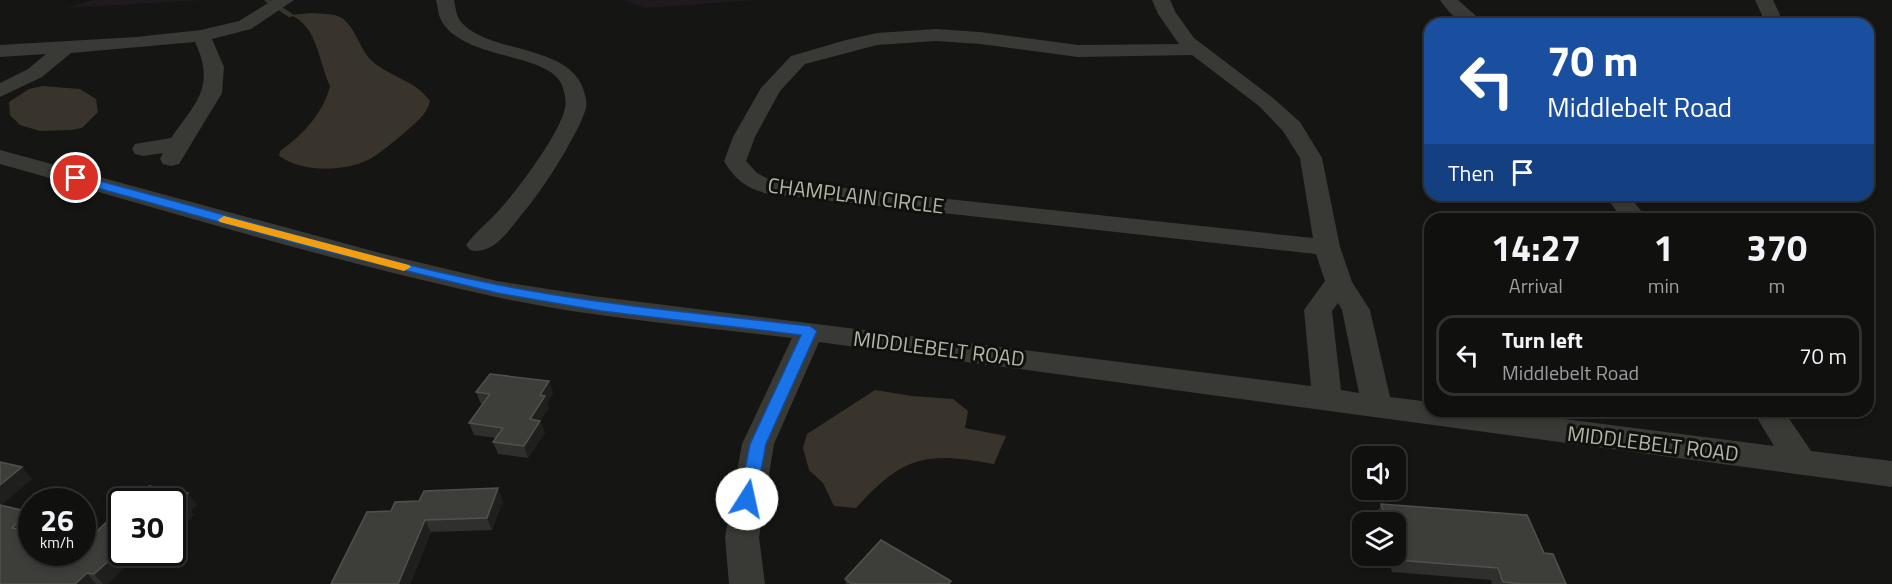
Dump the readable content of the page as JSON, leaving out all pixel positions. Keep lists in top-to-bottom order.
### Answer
{
  "streets": {
    "street": ["CHAMPLAIN CIRCLE", "MIDDLEBELT ROAD"]
  },
  "page": {
    "turn": ["70 m", "Middlebelt Road"],
    "then": "Then",
    "eta": [
      "14:27",
      "Arrival",
      "1",
      "min",
      "370",
      "m"
    ],
    "list": [
      {
        "name": "Turn left",
        "note": "Middlebelt Road",
        "value": "70 m"
      }
    ],
    "speed": "26 km/h",
    "limit": "30"
  }
}
